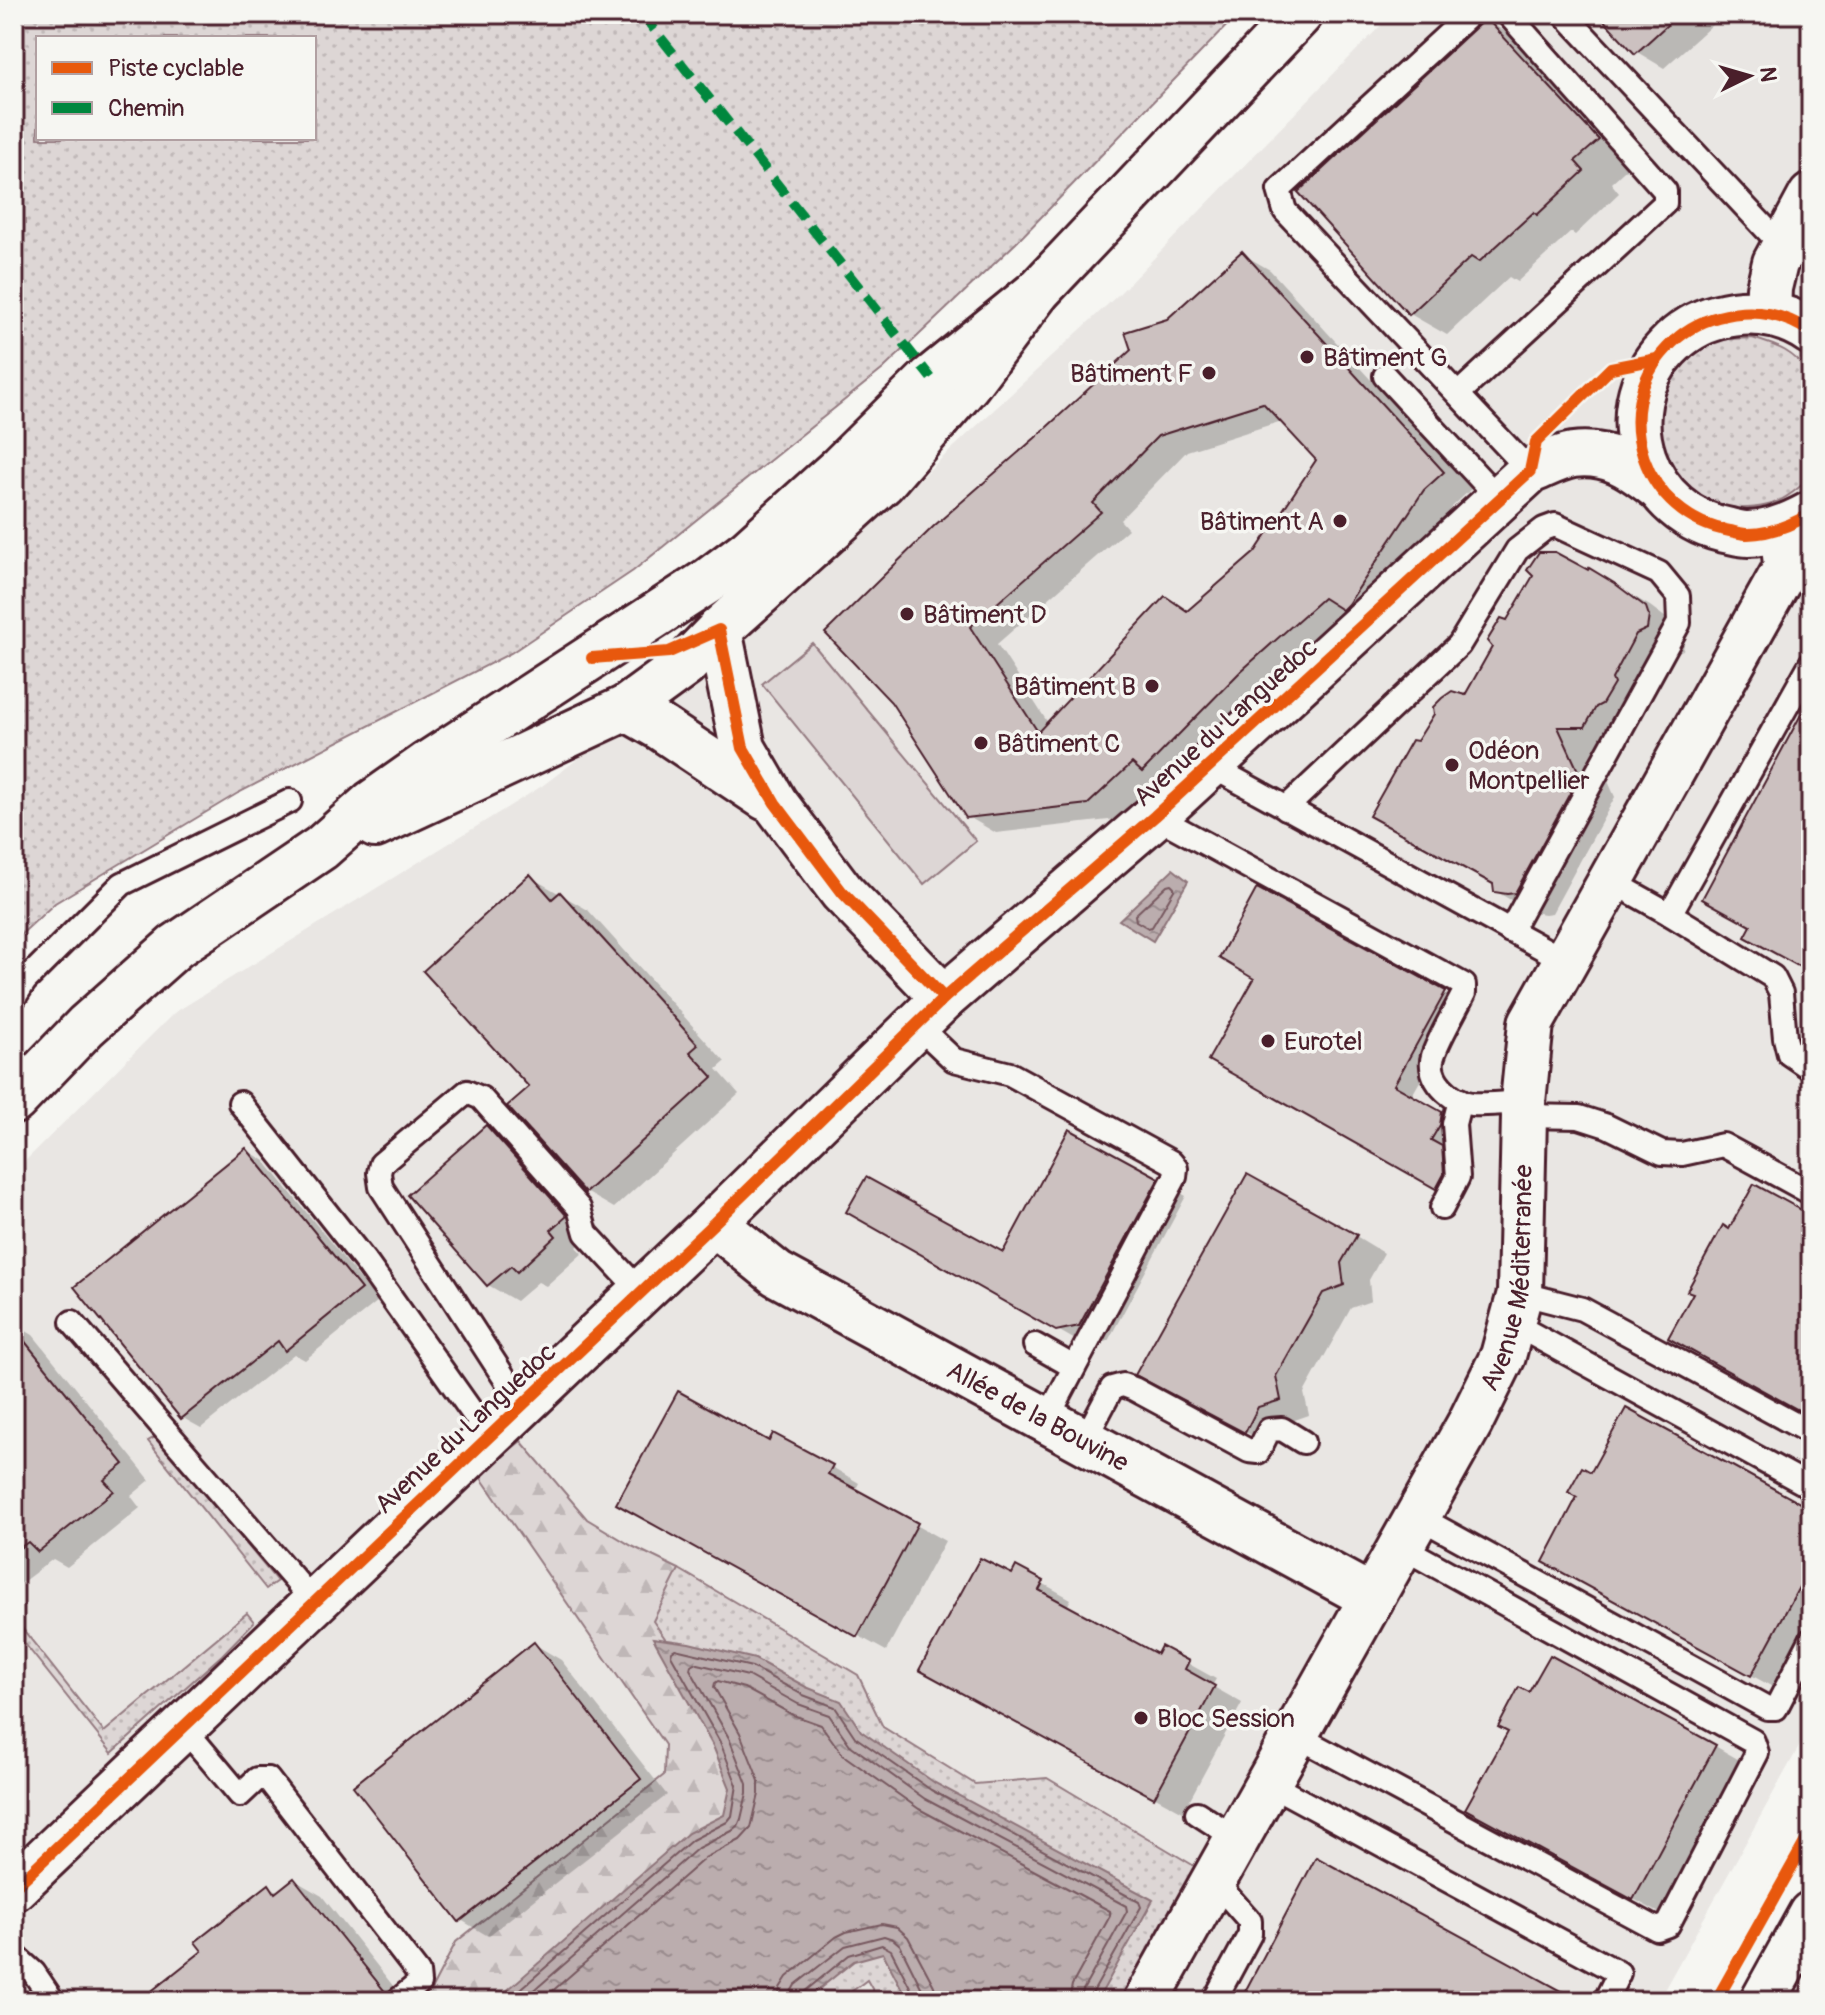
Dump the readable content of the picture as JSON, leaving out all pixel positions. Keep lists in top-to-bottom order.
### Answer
{
  "streets": {
    "street": ["Avenue du Languedoc", "Avenue Méditerranée", "Allée de la Bouvine"]
  },
  "crossings": [
    ["Avenue du Languedoc", "Allée de la Bouvine"],
    ["Avenue Méditerranée", "Allée de la Bouvine"]
  ],
  "places": [
    "Bâtiment G",
    "Bâtiment F",
    "Bâtiment A",
    "Bâtiment D",
    "Bâtiment B",
    "Bâtiment C",
    "Odéon Montpellier",
    "Eurotel",
    "Bloc Session"
  ],
  "legend": ["Piste cyclable", "Chemin"],
  "north": "right"
}
